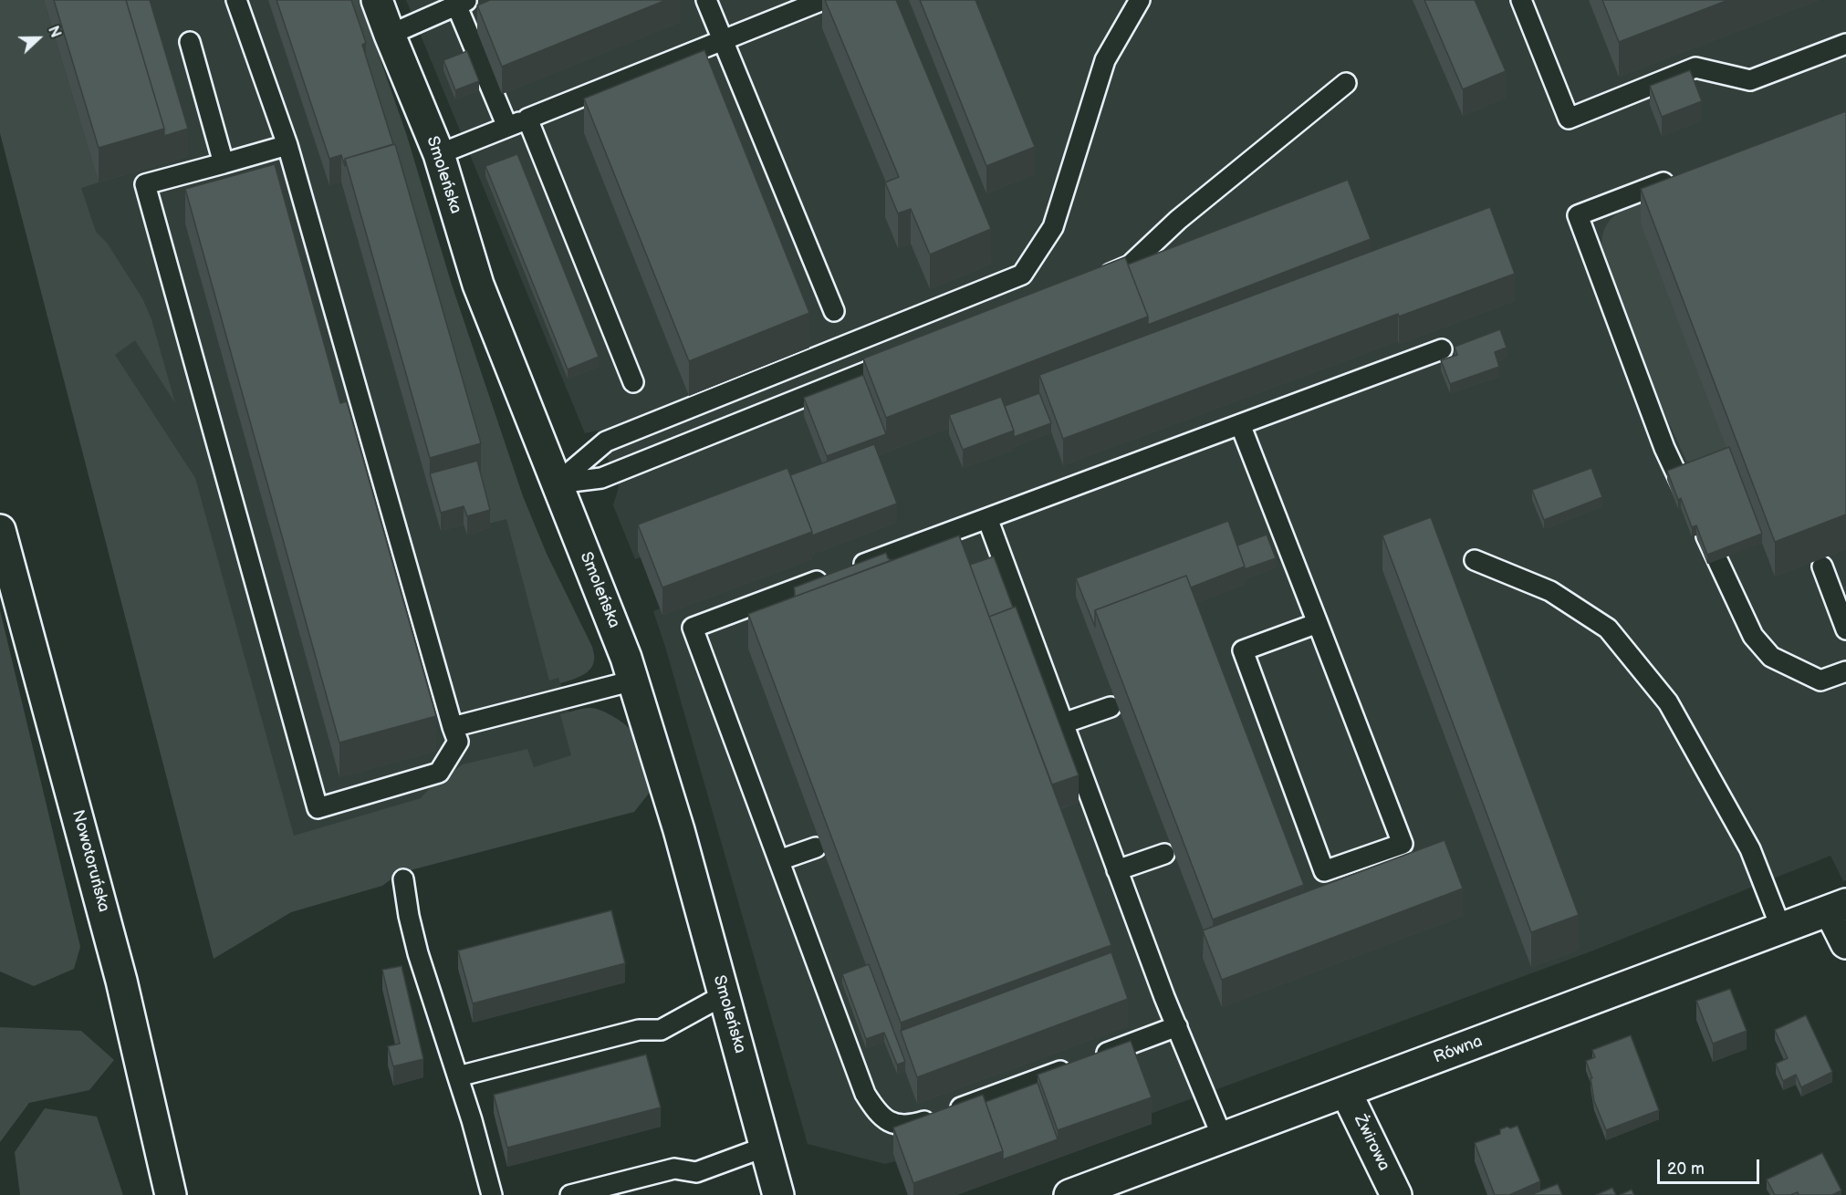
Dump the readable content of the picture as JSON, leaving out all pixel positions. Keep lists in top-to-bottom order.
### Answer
{
  "streets": {
    "street": [
      "Smoleńska",
      "Nowotoruńska",
      "Równa",
      "Żwirowa"
    ]
  },
  "crossings": [
    ["Równa", "Żwirowa"]
  ],
  "scale_bar": "20 m",
  "north": "right"
}
